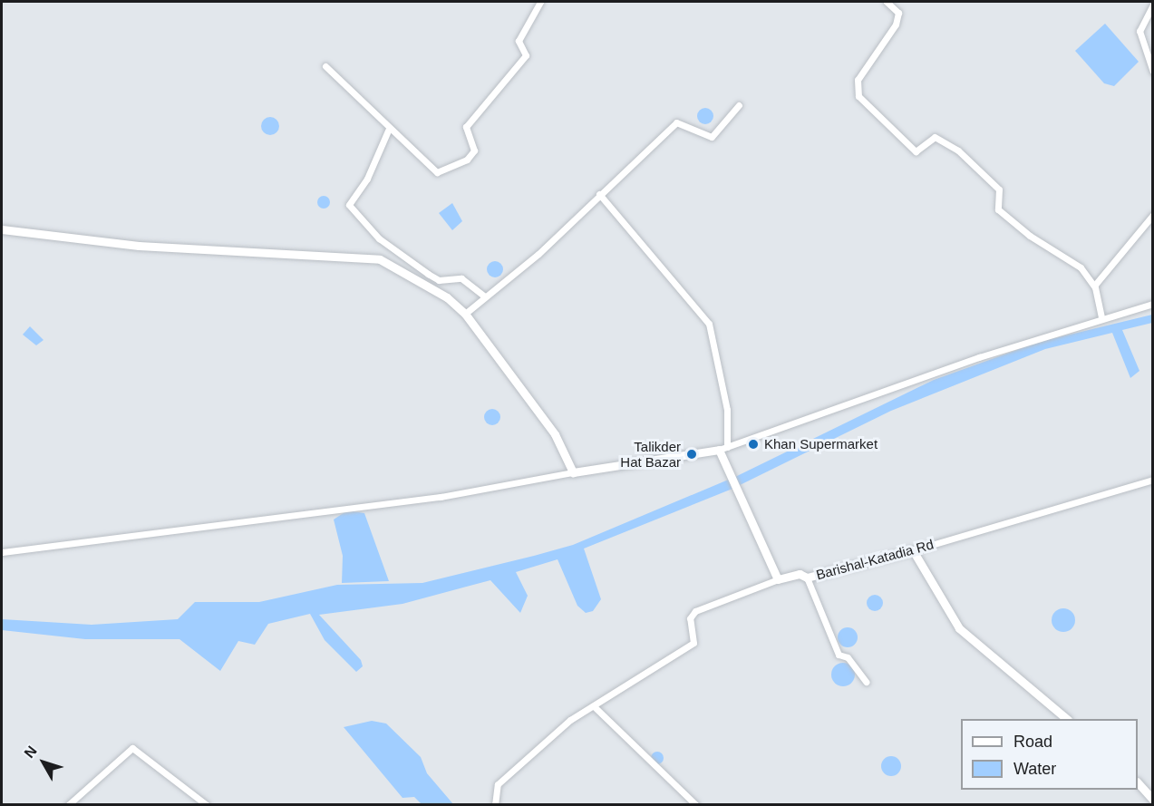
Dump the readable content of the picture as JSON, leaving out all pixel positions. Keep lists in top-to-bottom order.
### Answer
{
  "streets": {
    "main road": ["Barishal-Katadia Rd"]
  },
  "places": ["Khan Supermarket", "Talikder Hat Bazar"],
  "legend": ["Road", "Water"],
  "north": "top left"
}
